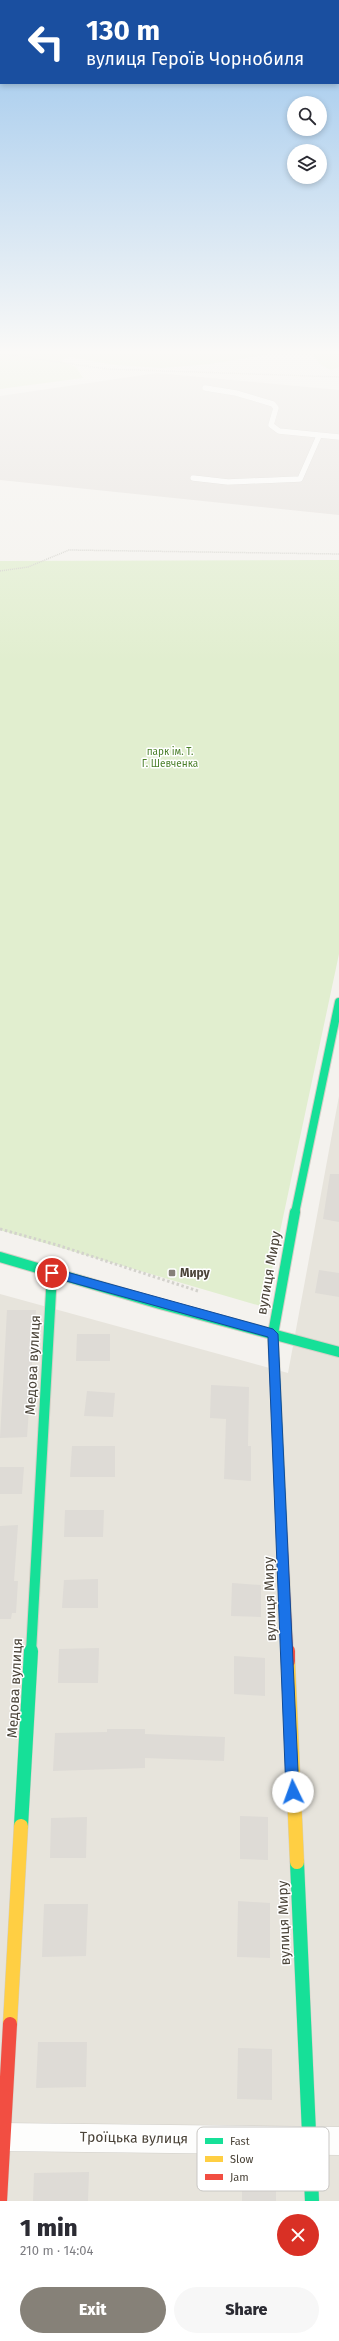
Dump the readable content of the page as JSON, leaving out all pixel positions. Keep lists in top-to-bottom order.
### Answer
{
  "streets": {
    "street": ["вулиця Миру", "Медова вулиця", "Троїцька вулиця"]
  },
  "crossings": [
    ["Медова вулиця", "Троїцька вулиця"]
  ],
  "parks": ["парк ім. Т. Г. Шевченка"],
  "places": {
    "transit": ["Миру"]
  },
  "legend": ["Fast", "Slow", "Jam"],
  "page": {
    "turn": ["130 m", "вулиця Героїв Чорнобиля"],
    "heading": ["1 min", "210 m · 14:04"],
    "buttons": ["Exit", "Share"]
  }
}
